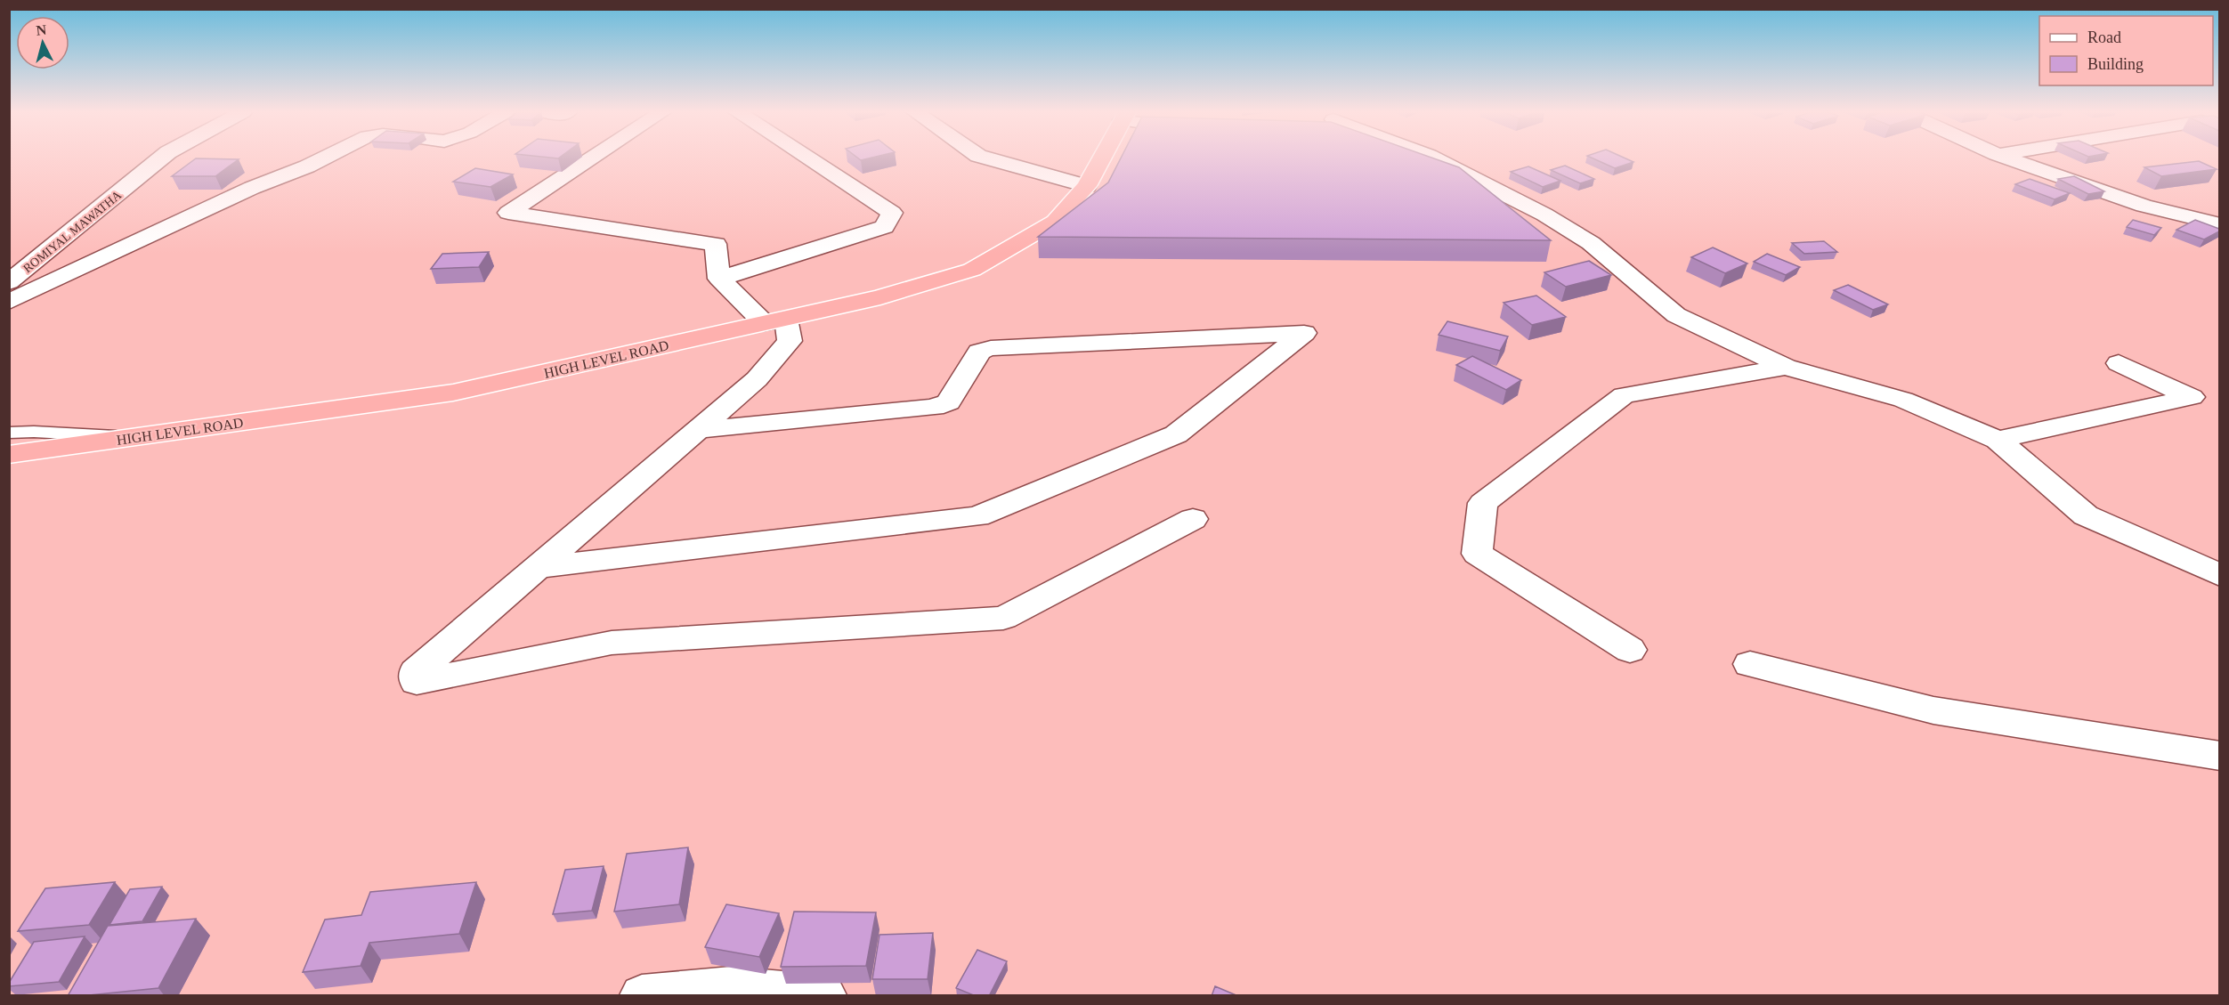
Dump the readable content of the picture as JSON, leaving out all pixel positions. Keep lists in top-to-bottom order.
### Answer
{
  "streets": {
    "highway": ["HIGH LEVEL ROAD"],
    "street": ["ROMIYAL MAWATHA"]
  },
  "legend": ["Road", "Building"],
  "north": "top"
}
